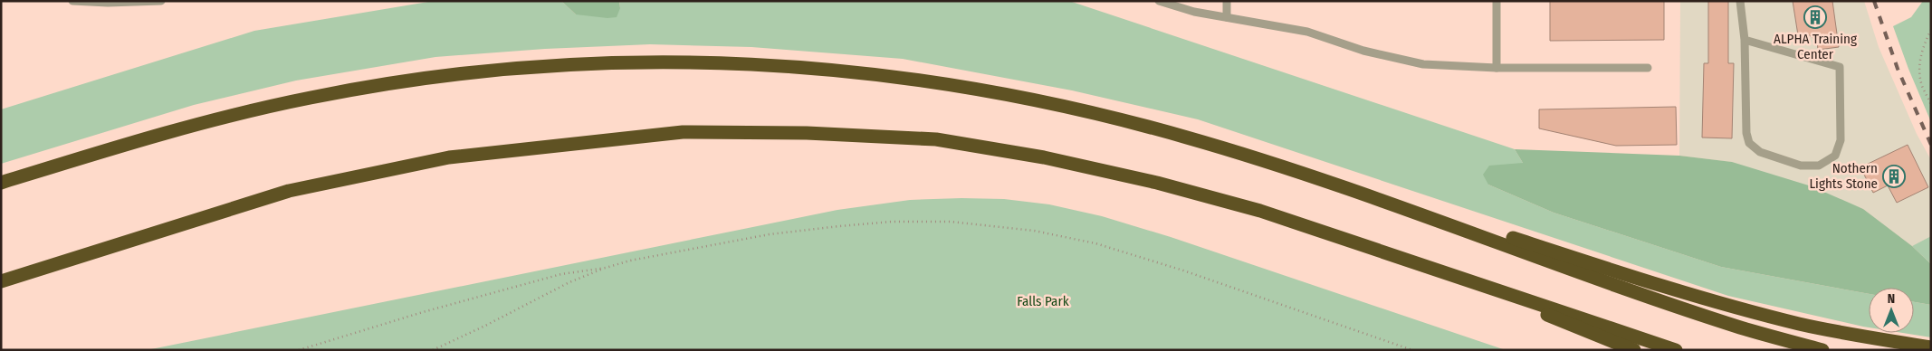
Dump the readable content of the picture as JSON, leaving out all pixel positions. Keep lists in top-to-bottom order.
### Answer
{
  "parks": ["Falls Park"],
  "places": {
    "building": ["ALPHA Training Center", "Nothern Lights Stone"]
  },
  "north": "top"
}
